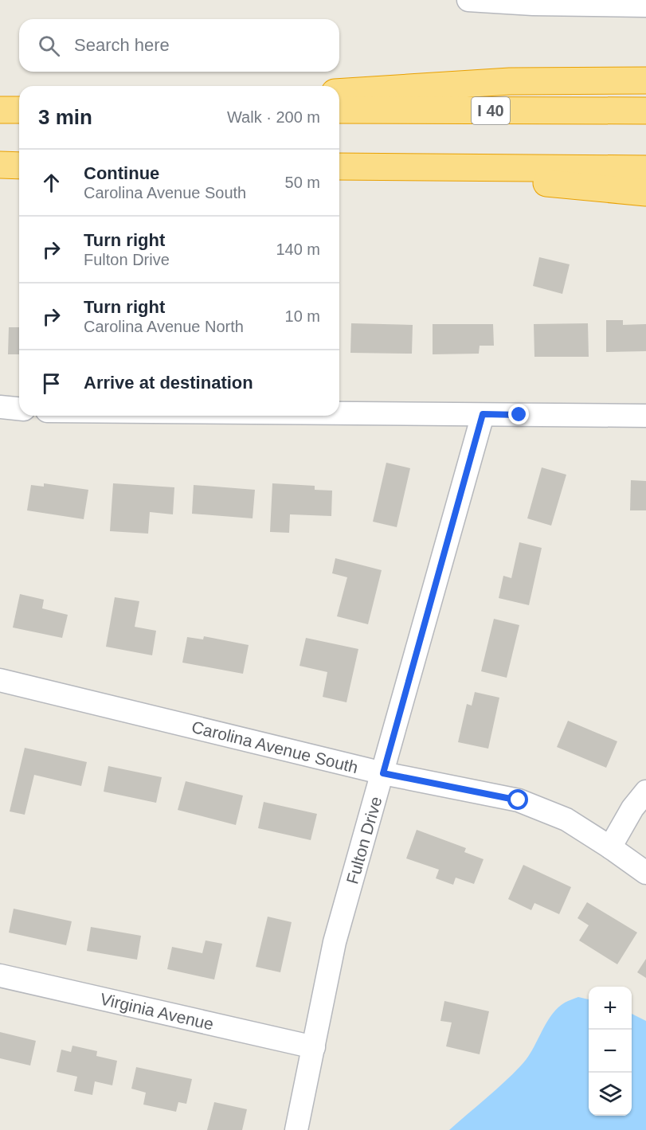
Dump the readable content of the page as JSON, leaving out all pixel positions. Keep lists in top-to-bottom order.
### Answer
{
  "streets": {
    "highway": ["I 40"],
    "street": ["Carolina Avenue South", "Fulton Drive", "Virginia Avenue"]
  },
  "crossings": [
    ["Carolina Avenue South", "Fulton Drive"],
    ["Fulton Drive", "Virginia Avenue"]
  ],
  "page": {
    "search": "Search here",
    "heading": ["3 min", "Walk · 200 m"],
    "list": [
      ["Continue", "Carolina Avenue South", "50 m"],
      ["Turn right", "Fulton Drive", "140 m"],
      ["Turn right", "Carolina Avenue North", "10 m"],
      "Arrive at destination"
    ],
    "map_buttons": ["+", "−"]
  }
}
